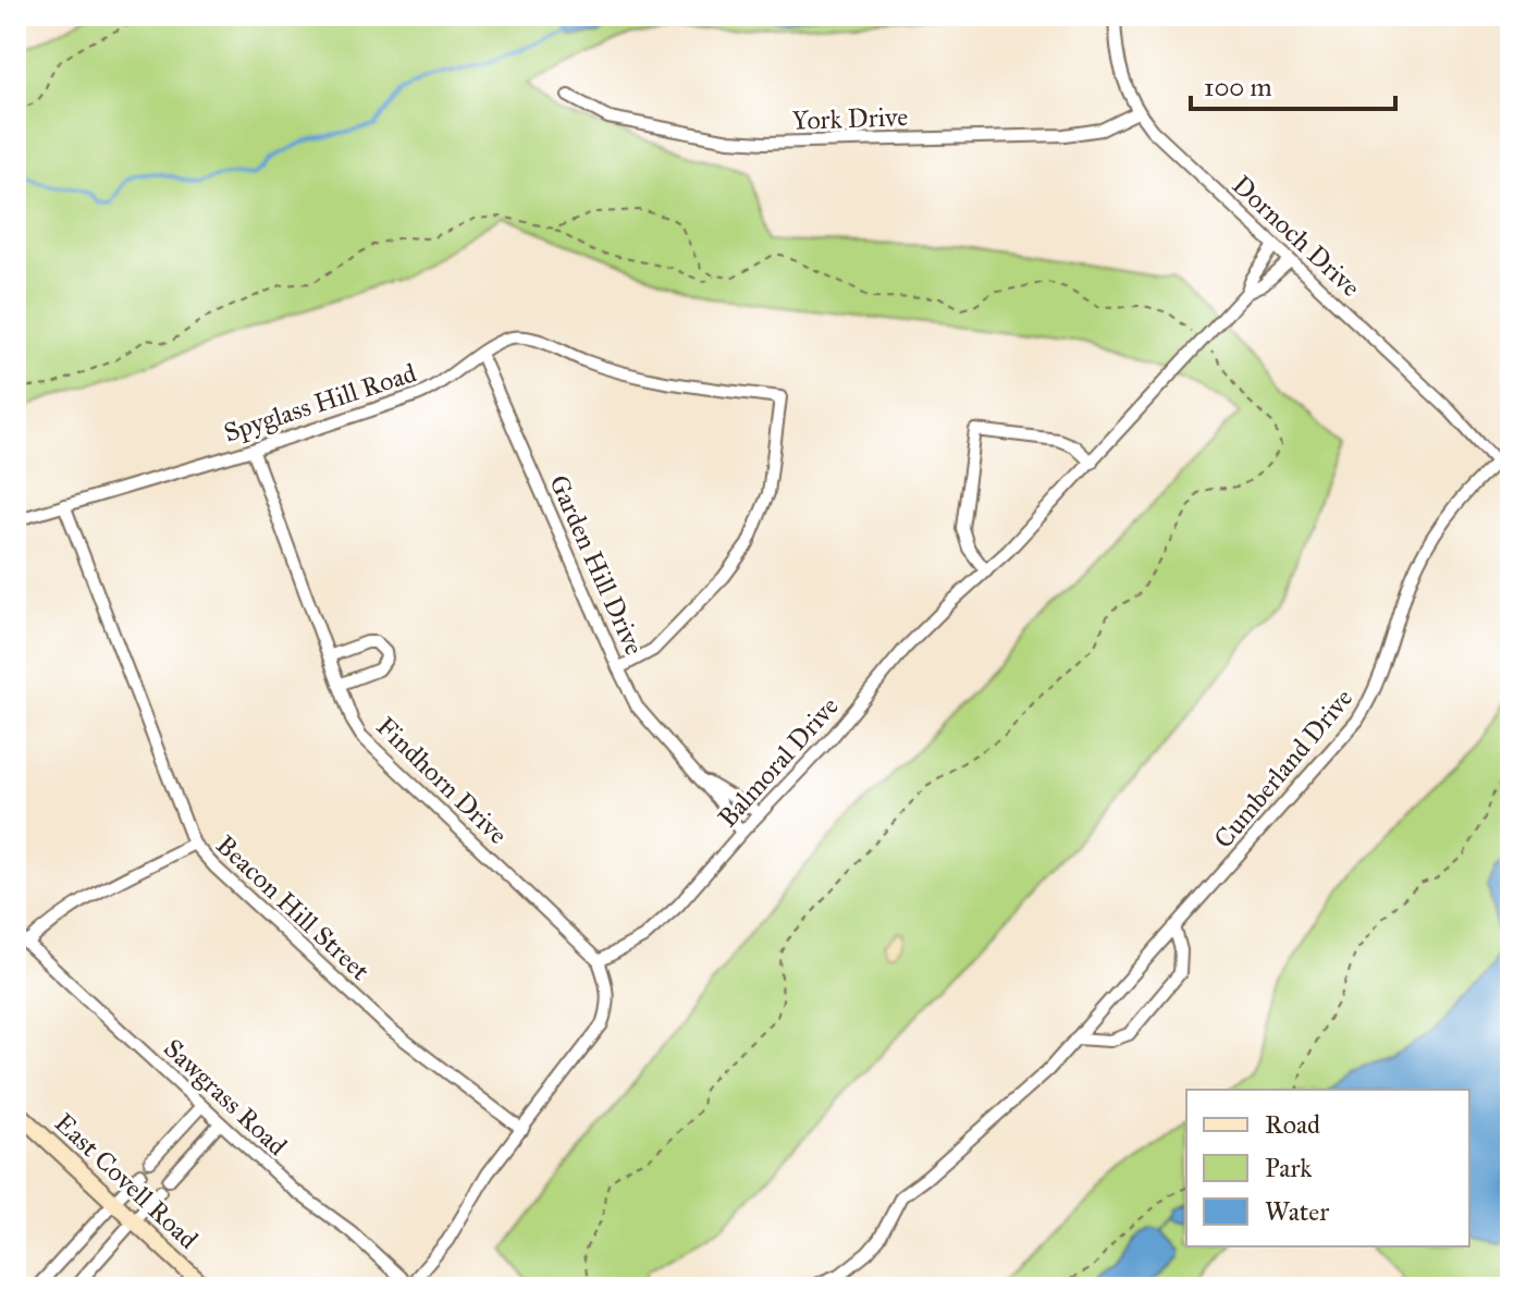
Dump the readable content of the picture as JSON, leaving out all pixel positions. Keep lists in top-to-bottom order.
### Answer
{
  "streets": {
    "street": [
      "York Drive",
      "Dornoch Drive",
      "Spyglass Hill Road",
      "Garden Hill Drive",
      "Balmoral Drive",
      "Cumberland Drive",
      "Findhorn Drive",
      "Beacon Hill Street",
      "Sawgrass Road",
      "East Covell Road"
    ]
  },
  "crossings": [
    ["York Drive", "Dornoch Drive"],
    ["Dornoch Drive", "Balmoral Drive"],
    ["Dornoch Drive", "Cumberland Drive"],
    ["Spyglass Hill Road", "Garden Hill Drive"],
    ["Spyglass Hill Road", "Findhorn Drive"],
    ["Spyglass Hill Road", "Beacon Hill Street"],
    ["Garden Hill Drive", "Balmoral Drive"],
    ["Balmoral Drive", "Findhorn Drive"]
  ],
  "legend": ["Road", "Park", "Water"],
  "scale_bar": "100 m"
}
